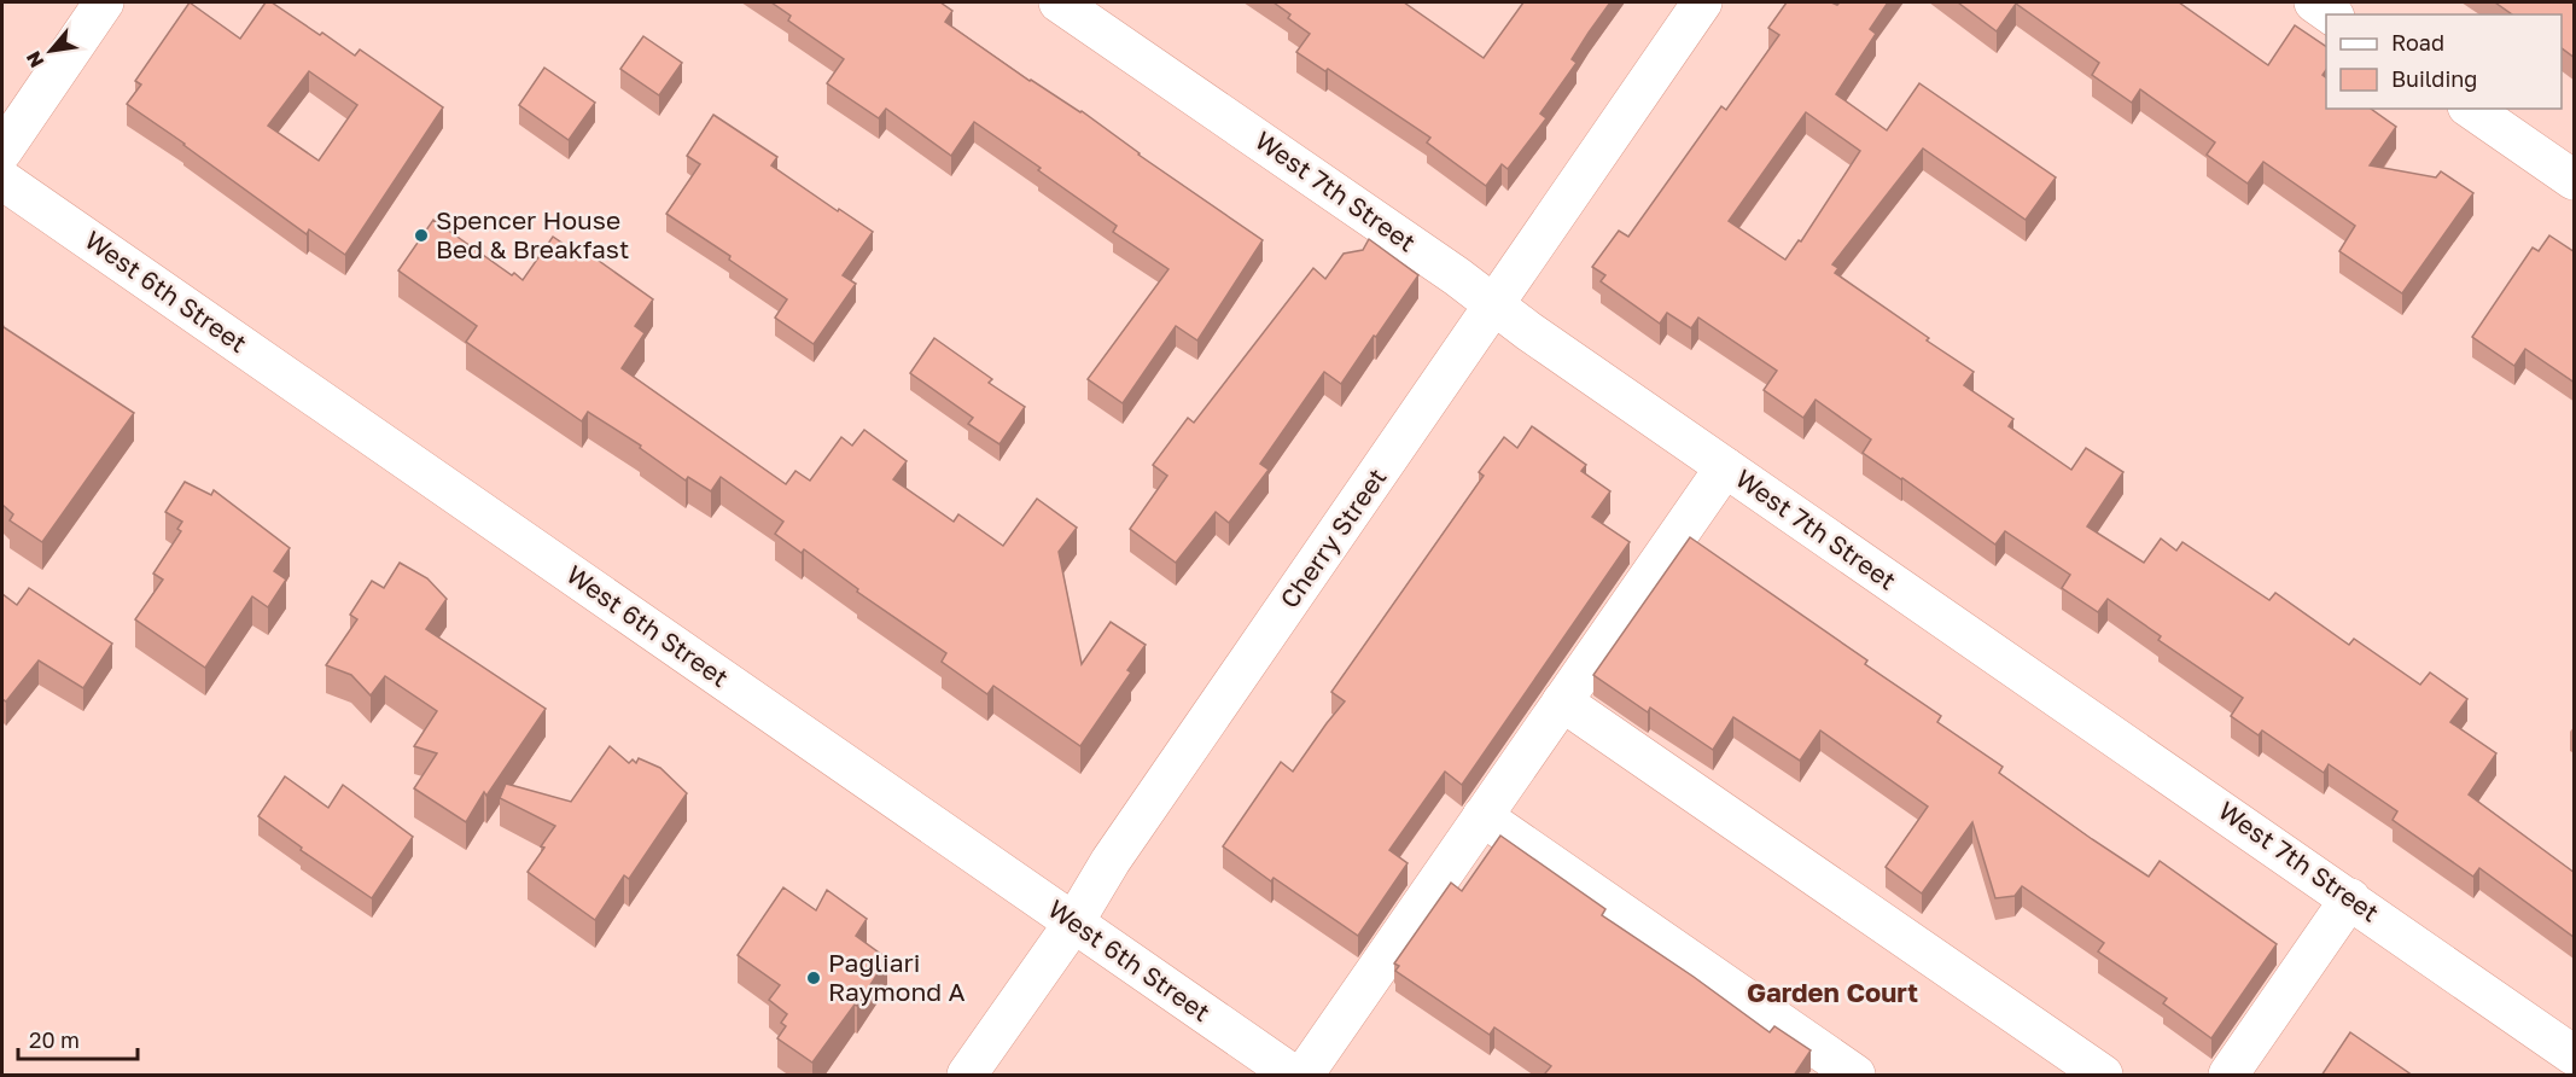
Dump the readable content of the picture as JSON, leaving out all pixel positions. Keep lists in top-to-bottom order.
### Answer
{
  "streets": {
    "street": ["West 7th Street", "West 6th Street", "Cherry Street"]
  },
  "crossings": [
    ["West 7th Street", "Cherry Street"],
    ["West 6th Street", "Cherry Street"]
  ],
  "districts": ["Garden Court"],
  "places": ["Spencer House Bed & Breakfast", "Pagliari Raymond A"],
  "legend": ["Road", "Building"],
  "scale_bar": "20 m",
  "north": "bottom left"
}
